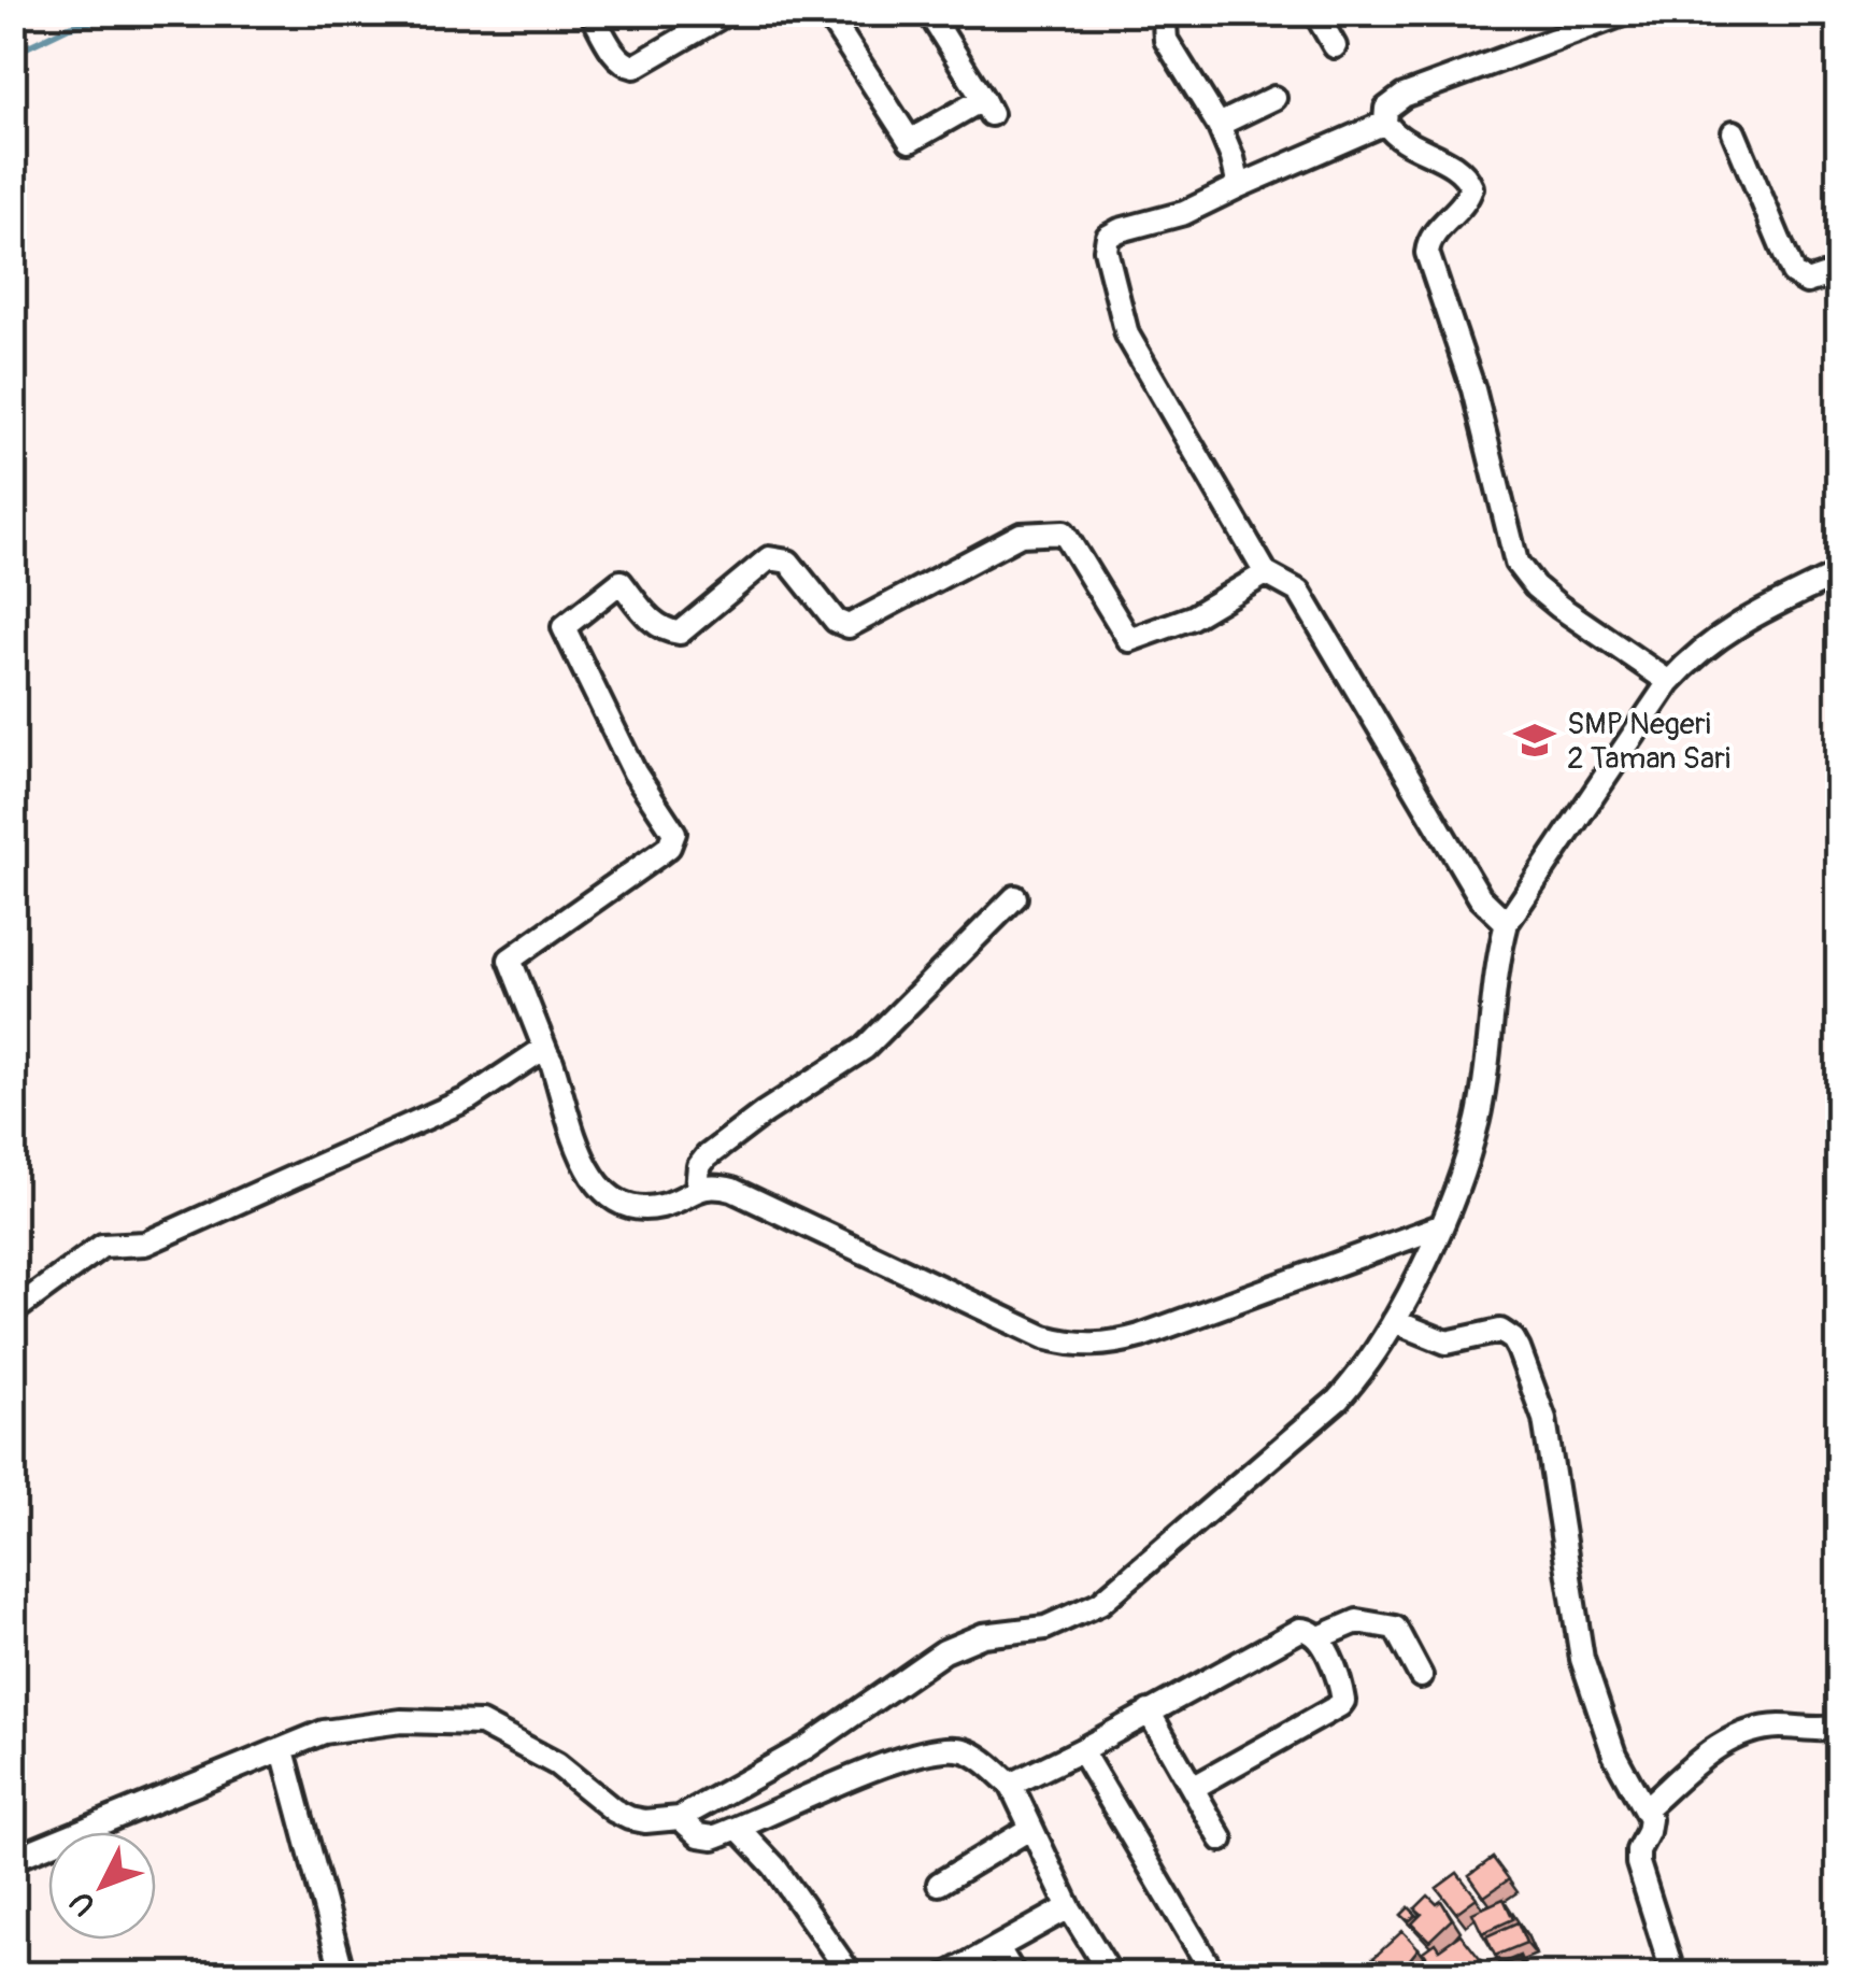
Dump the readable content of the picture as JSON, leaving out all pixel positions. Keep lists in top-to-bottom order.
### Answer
{
  "places": {
    "school or university": ["SMP Negeri 2 Taman Sari"]
  },
  "north": "bottom left"
}
